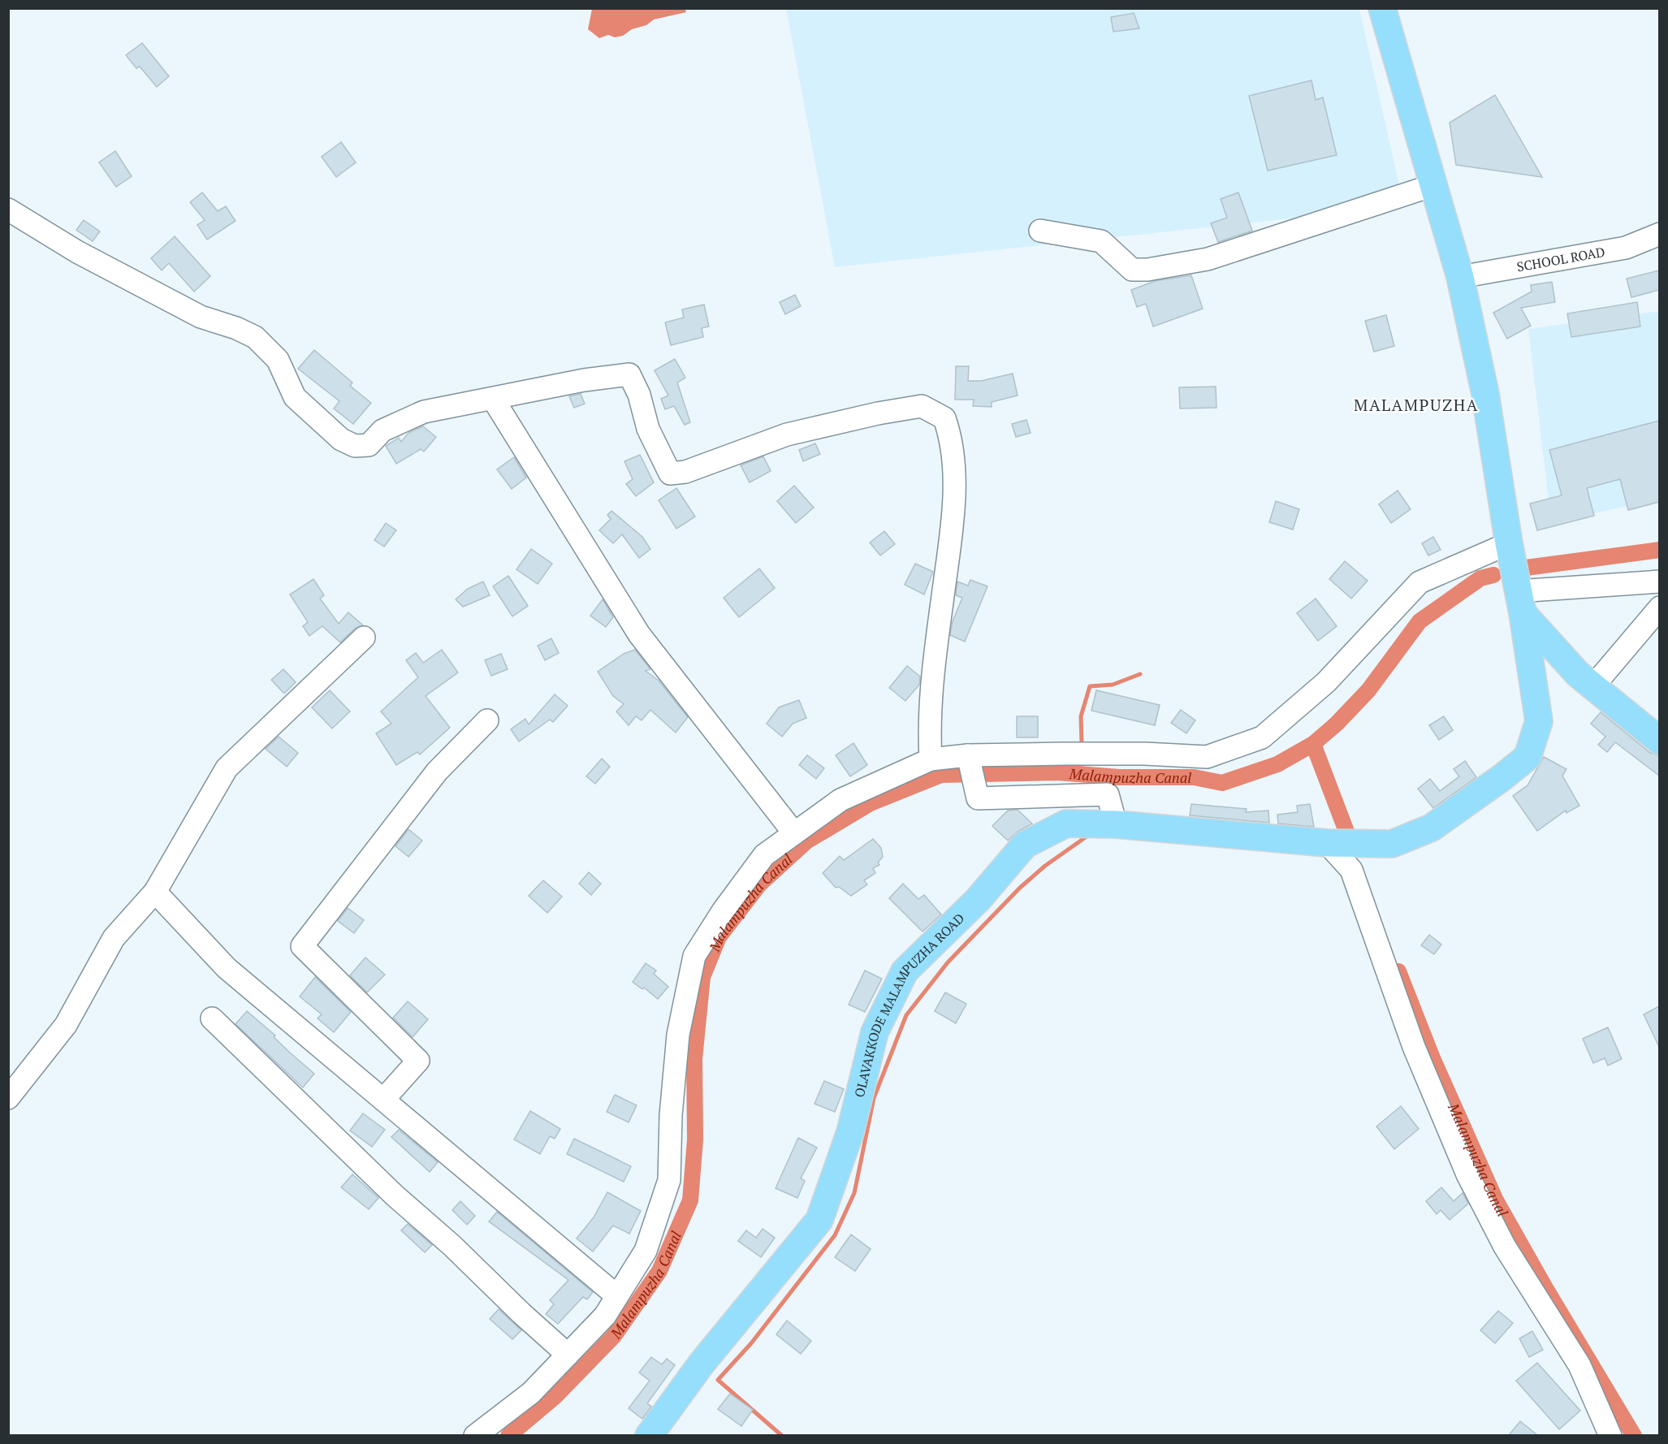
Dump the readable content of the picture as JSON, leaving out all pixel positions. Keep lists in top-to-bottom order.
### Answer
{
  "streets": {
    "main road": ["OLAVAKKODE MALAMPUZHA ROAD"],
    "street": ["SCHOOL ROAD"]
  },
  "crossings": [
    ["SCHOOL ROAD", "OLAVAKKODE MALAMPUZHA ROAD"]
  ],
  "districts": ["MALAMPUZHA"],
  "water": ["Malampuzha Canal"]
}
